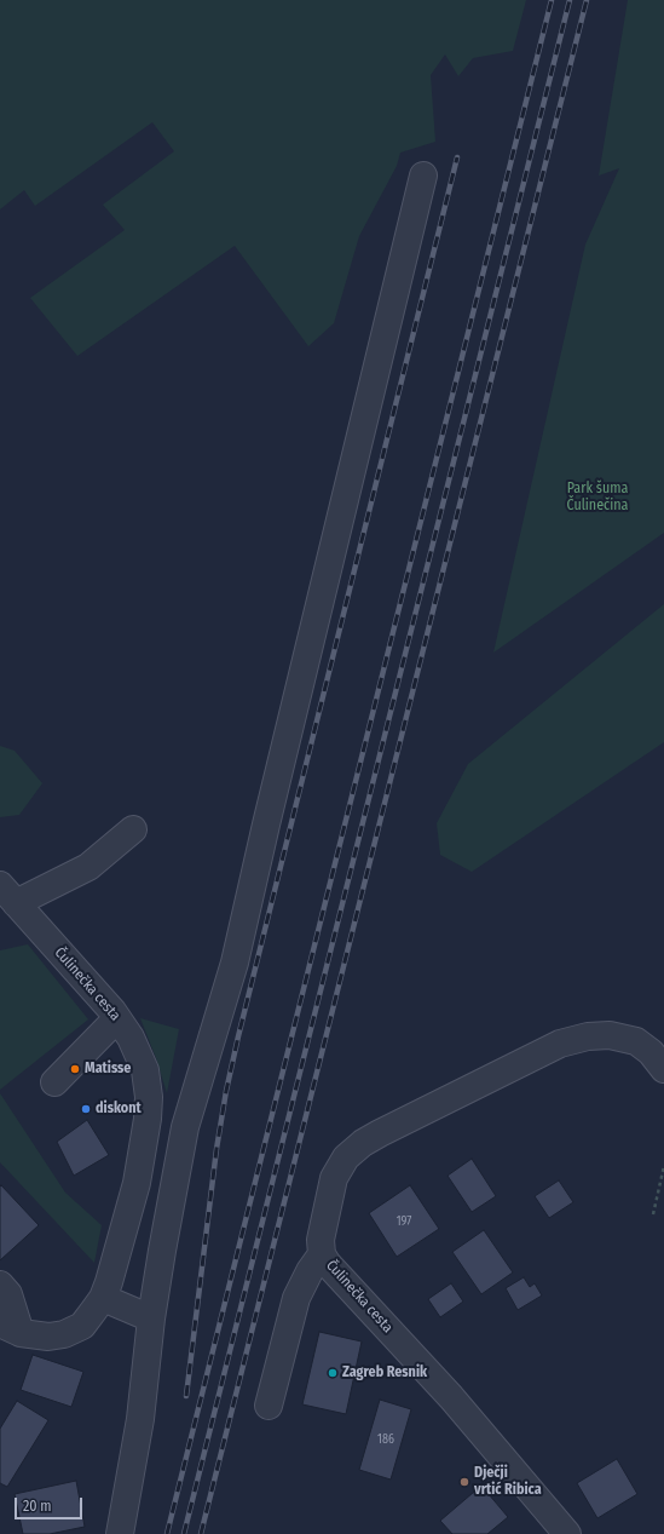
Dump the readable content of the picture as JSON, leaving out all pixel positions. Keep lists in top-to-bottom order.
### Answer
{
  "streets": {
    "street": ["Čulinečka cesta"]
  },
  "parks": ["Park šuma Čulinečina"],
  "places": [
    "Matisse",
    "diskont",
    "Zagreb Resnik",
    "Dječji vrtić Ribica"
  ],
  "house_numbers": ["197", "186"],
  "scale_bar": "20 m"
}
